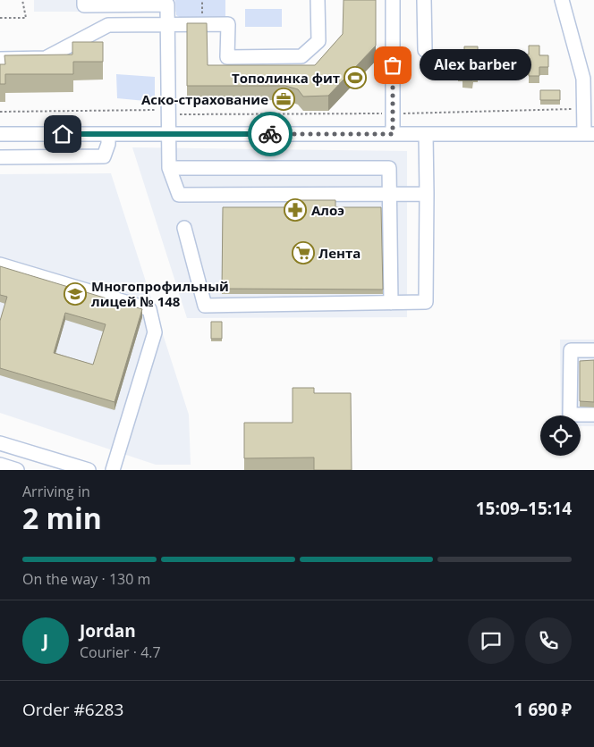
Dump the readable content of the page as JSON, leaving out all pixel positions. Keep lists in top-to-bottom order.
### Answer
{
  "places": {
    "other": ["Alex barber"],
    "sports": ["Тополинка фит"],
    "office": ["Аско-страхование"],
    "pharmacy": ["Алоэ"],
    "supermarket": ["Лента"],
    "school or university": ["Многопрофильный лицей № 148"]
  },
  "page": {
    "bubble": "Alex barber",
    "heading": ["2 min", "Arriving in", "15:09–15:14"],
    "panel": [
      "Jordan",
      "Courier · 4.7",
      "Order #6283",
      "1 690 ₽"
    ],
    "bar": "On the way · 130 m",
    "round": "J"
  }
}
